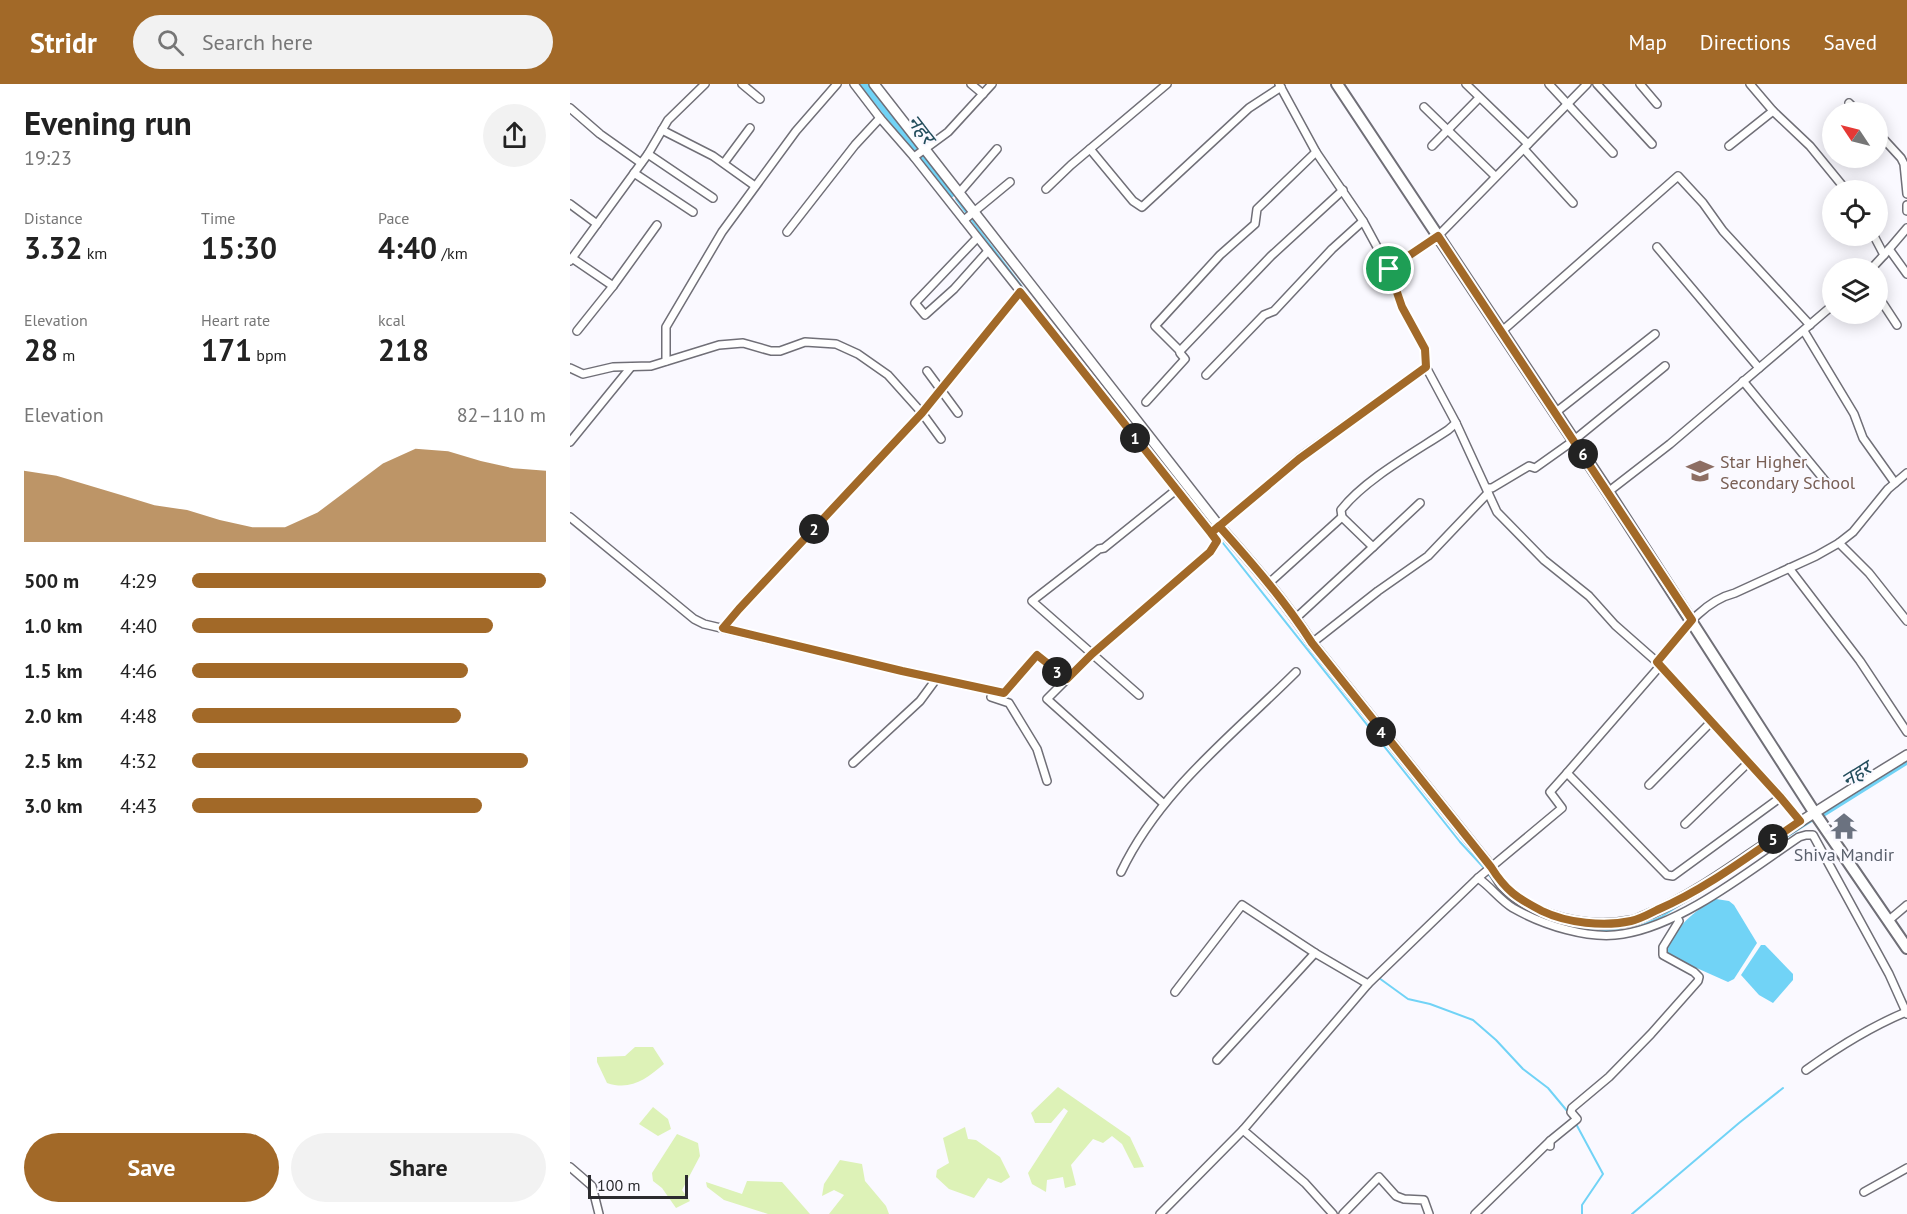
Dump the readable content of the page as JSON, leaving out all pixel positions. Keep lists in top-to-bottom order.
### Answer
{
  "water": ["नहर"],
  "places": {
    "school or university": ["Star Higher Secondary School"],
    "temple": ["Shiva Mandir"]
  },
  "scale_bar": "100 m",
  "north": "top left",
  "page": {
    "header": "Stridr",
    "search": "Search here",
    "nav": ["Map", "Directions", "Saved"],
    "heading": ["Evening run", "19:23"],
    "stats": [
      ["Distance", "3.32 km"],
      ["Time", "15:30"],
      ["Pace", "4:40 /km"],
      ["Elevation", "28 m"],
      ["Heart rate", "171 bpm"],
      ["kcal", "218"]
    ],
    "chart": ["Elevation", "82–110 m"],
    "pins": [
      "1",
      "6",
      "2",
      "3",
      "4",
      "5"
    ],
    "list": [
      {
        "name": "500 m",
        "note": "4:29"
      },
      {
        "name": "1.0 km",
        "note": "4:40"
      },
      {
        "name": "1.5 km",
        "note": "4:46"
      },
      {
        "name": "2.0 km",
        "note": "4:48"
      },
      {
        "name": "2.5 km",
        "note": "4:32"
      },
      {
        "name": "3.0 km",
        "note": "4:43"
      }
    ],
    "buttons": ["Save", "Share"],
    "scale": "100 m"
  }
}
